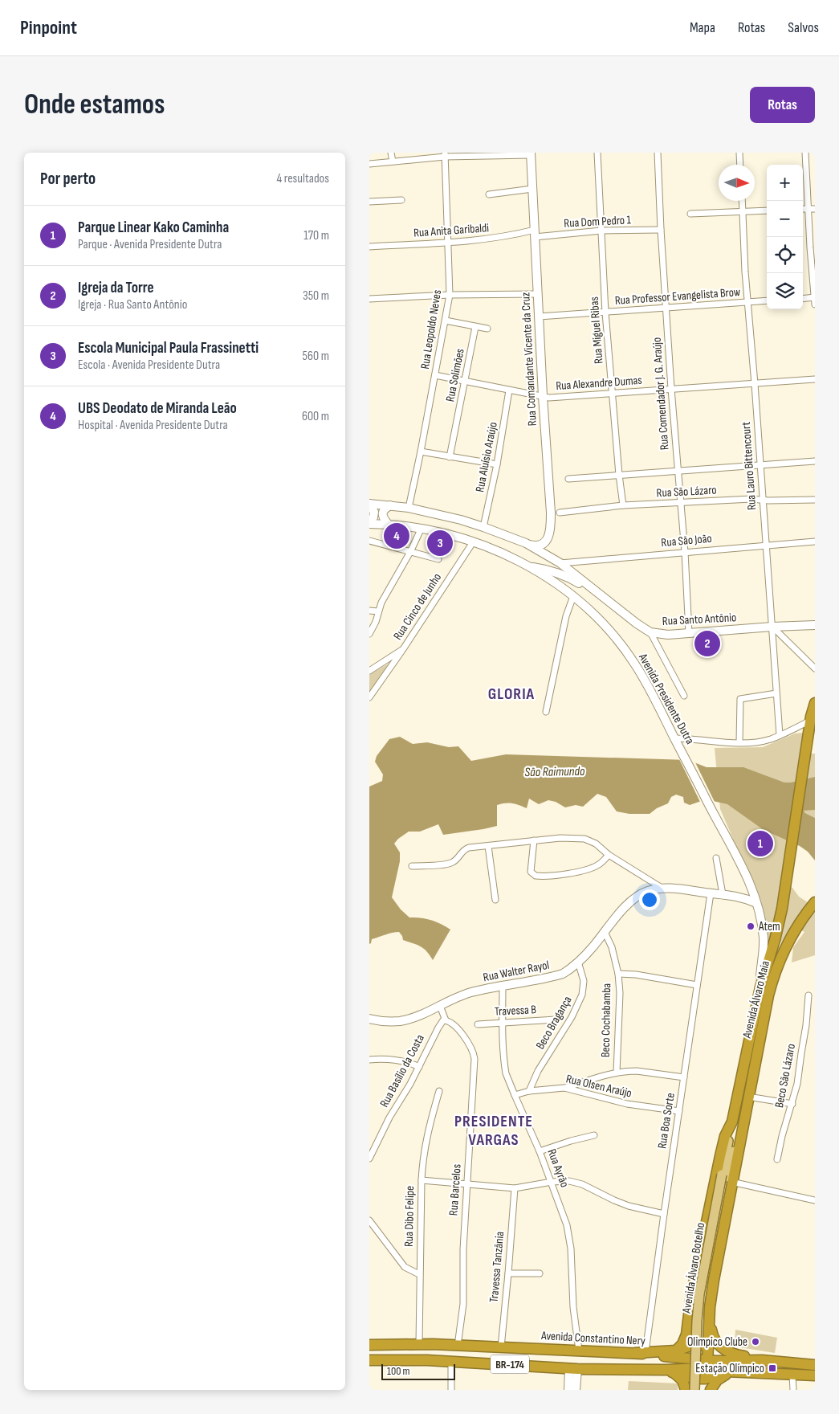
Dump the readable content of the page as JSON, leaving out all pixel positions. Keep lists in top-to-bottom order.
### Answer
{
  "streets": {
    "highway": ["Avenida Álvaro Maia", "Avenida Constantino Nery", "BR-174"],
    "main road": ["Avenida Álvaro Botelho"],
    "street": [
      "Rua Dom Pedro 1",
      "Rua Anita Garibaldi",
      "Rua Professor Evangelista Brow",
      "Rua Leopoldo Neves",
      "Rua Miguel Ribas",
      "Rua Comandante Vicente da Cruz",
      "Rua Solimões",
      "Rua Alexandre Dumas",
      "Rua Comendador J. G. Araújo",
      "Rua Aluísio Araújo",
      "Rua Lauro Bittencourt",
      "Rua São Lázaro",
      "Rua São João",
      "Rua Cinco de Junho",
      "Rua Santo Antônio",
      "Avenida Presidente Dutra",
      "Rua Walter Rayol",
      "Travessa B",
      "Beco Cochabamba",
      "Beco Bragança",
      "Rua Basílio da Costa",
      "Beco São Lázaro",
      "Rua Olsen Araújo",
      "Rua Boa Sorte",
      "Rua Ayrão",
      "Rua Barcelos",
      "Rua Dibo Felipe",
      "Travessa Tanzânia"
    ]
  },
  "crossings": [
    ["Rua Dom Pedro 1", "Rua Anita Garibaldi"],
    ["Rua Dom Pedro 1", "Rua Miguel Ribas"],
    ["Rua Dom Pedro 1", "Rua Comandante Vicente da Cruz"],
    ["Rua Dom Pedro 1", "Rua Comendador J. G. Araújo"],
    ["Rua Anita Garibaldi", "Rua Leopoldo Neves"],
    ["Rua Anita Garibaldi", "Rua Comandante Vicente da Cruz"],
    ["Rua Professor Evangelista Brow", "Rua Miguel Ribas"],
    ["Rua Professor Evangelista Brow", "Rua Comandante Vicente da Cruz"],
    ["Rua Professor Evangelista Brow", "Rua Comendador J. G. Araújo"],
    ["Rua Professor Evangelista Brow", "Rua Lauro Bittencourt"],
    ["Rua Leopoldo Neves", "Rua Alexandre Dumas"],
    ["Rua Miguel Ribas", "Rua Alexandre Dumas"],
    ["Rua Miguel Ribas", "Rua São Lázaro"],
    ["Rua Comandante Vicente da Cruz", "Rua Alexandre Dumas"],
    ["Rua Solimões", "Rua Alexandre Dumas"],
    ["Rua Alexandre Dumas", "Rua Comendador J. G. Araújo"],
    ["Rua Alexandre Dumas", "Rua Aluísio Araújo"],
    ["Rua Alexandre Dumas", "Rua Lauro Bittencourt"],
    ["Rua Comendador J. G. Araújo", "Rua São Lázaro"],
    ["Rua Comendador J. G. Araújo", "Rua São João"],
    ["Rua Comendador J. G. Araújo", "Rua Santo Antônio"],
    ["Rua Lauro Bittencourt", "Rua São Lázaro"],
    ["Rua Lauro Bittencourt", "Rua São João"],
    ["Rua Lauro Bittencourt", "Rua Santo Antônio"],
    ["Rua São João", "Rua Santo Antônio"],
    ["Rua Cinco de Junho", "Avenida Presidente Dutra"],
    ["Avenida Presidente Dutra", "Rua Walter Rayol"],
    ["Avenida Presidente Dutra", "Avenida Álvaro Maia"],
    ["Rua Walter Rayol", "Beco Cochabamba"],
    ["Rua Walter Rayol", "Beco Bragança"],
    ["Rua Walter Rayol", "Rua Boa Sorte"],
    ["Rua Walter Rayol", "Rua Ayrão"],
    ["Avenida Álvaro Maia", "Avenida Álvaro Botelho"],
    ["Travessa B", "Rua Ayrão"],
    ["Beco Bragança", "Rua Olsen Araújo"],
    ["Rua Basílio da Costa", "Rua Barcelos"],
    ["Rua Olsen Araújo", "Rua Boa Sorte"],
    ["Rua Olsen Araújo", "Rua Ayrão"],
    ["Rua Ayrão", "Avenida Constantino Nery"],
    ["Rua Barcelos", "Avenida Constantino Nery"],
    ["Rua Dibo Felipe", "Avenida Constantino Nery"],
    ["Travessa Tanzânia", "Avenida Constantino Nery"]
  ],
  "districts": ["GLORIA", "PRESIDENTE VARGAS"],
  "water": ["São Raimundo"],
  "places": {
    "other": ["Atem", "Olimpico Clube"],
    "transit": ["Estação Olímpico"]
  },
  "scale_bar": "100 m",
  "north": "right",
  "page": {
    "header": "Pinpoint",
    "nav": ["Mapa", "Rotas", "Salvos"],
    "buttons": "Rotas",
    "title": "Onde estamos",
    "heading": ["Por perto", "4 resultados"],
    "map_buttons": ["+", "−"],
    "list": [
      {
        "mark": "1",
        "name": "Parque Linear Kako Caminha",
        "note": "Parque · Avenida Presidente Dutra",
        "value": "170 m"
      },
      {
        "mark": "2",
        "name": "Igreja da Torre",
        "note": "Igreja · Rua Santo Antônio",
        "value": "350 m"
      },
      {
        "mark": "3",
        "name": "Escola Municipal Paula Frassinetti",
        "note": "Escola · Avenida Presidente Dutra",
        "value": "560 m"
      },
      {
        "mark": "4",
        "name": "UBS Deodato de Miranda Leão",
        "note": "Hospital · Avenida Presidente Dutra",
        "value": "600 m"
      }
    ],
    "pins": [
      "4",
      "3",
      "2",
      "1"
    ],
    "scale": "100 m"
  }
}
